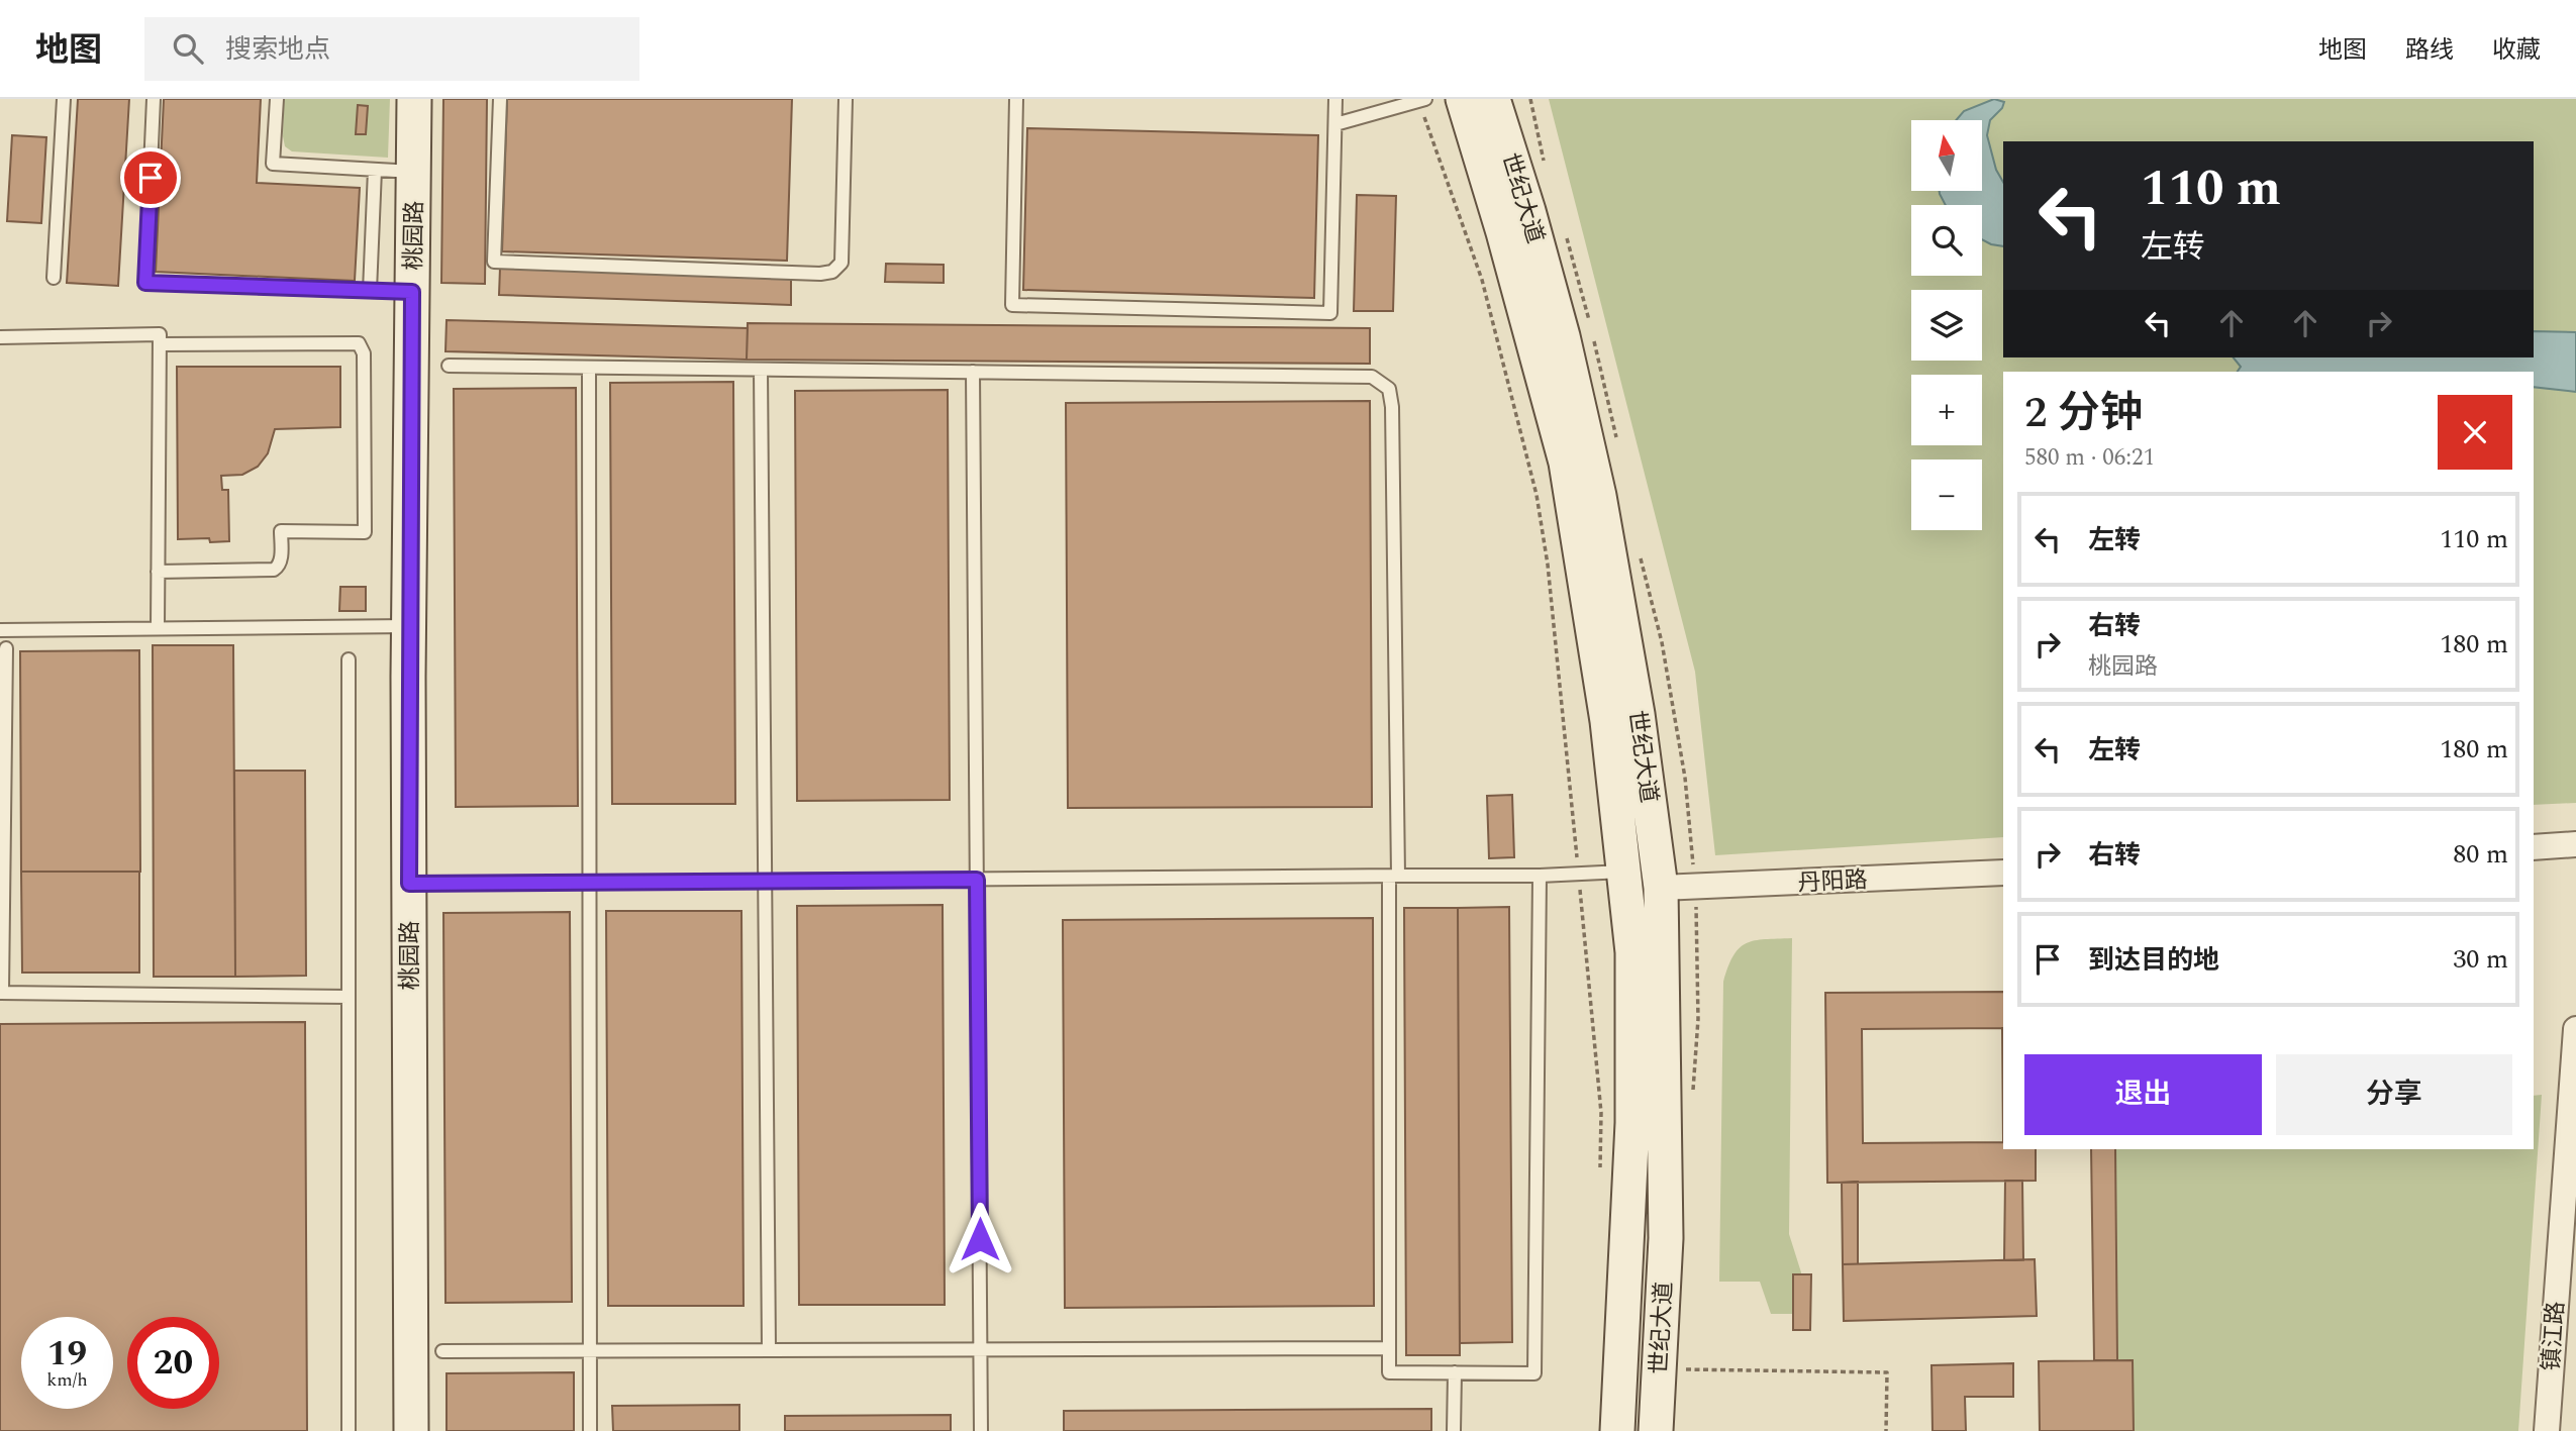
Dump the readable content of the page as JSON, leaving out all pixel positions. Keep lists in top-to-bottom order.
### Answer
{
  "streets": {
    "street": [
      "世纪大道",
      "桃园路",
      "丹阳路",
      "镇江路"
    ]
  },
  "crossings": [
    ["世纪大道", "丹阳路"]
  ],
  "north": "top",
  "page": {
    "header": "地图",
    "search": "搜索地点",
    "nav": ["地图", "路线", "收藏"],
    "map_buttons": ["+", "−"],
    "turn": ["110 m", "左转"],
    "heading": ["2 分钟", "580 m · 06:21"],
    "list": [
      {
        "name": "左转",
        "value": "110 m"
      },
      {
        "name": "右转",
        "note": "桃园路",
        "value": "180 m"
      },
      {
        "name": "左转",
        "value": "180 m"
      },
      {
        "name": "右转",
        "value": "80 m"
      },
      {
        "name": "到达目的地",
        "value": "30 m"
      }
    ],
    "buttons": ["退出", "分享"],
    "speed": "19 km/h",
    "limit": "20"
  }
}
